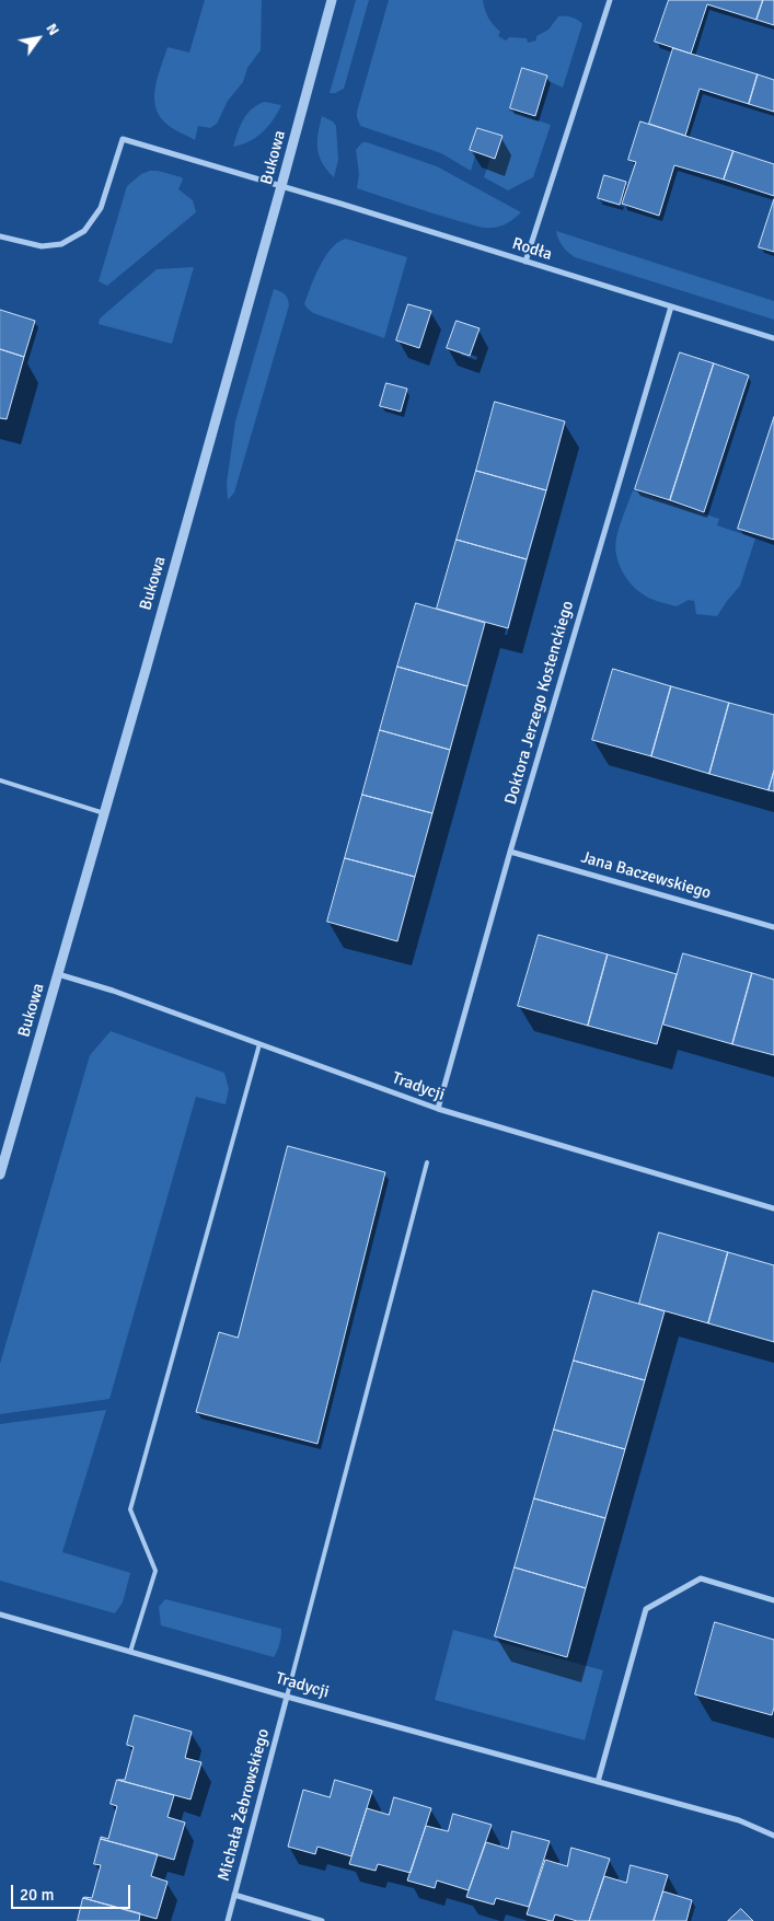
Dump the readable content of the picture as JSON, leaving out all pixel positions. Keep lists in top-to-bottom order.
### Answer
{
  "streets": {
    "street": [
      "Bukowa",
      "Rodła",
      "Doktora Jerzego Kostenckiego",
      "Jana Baczewskiego",
      "Tradycji",
      "Michała Żebrowskiego"
    ]
  },
  "crossings": [
    ["Bukowa", "Rodła"],
    ["Bukowa", "Tradycji"],
    ["Rodła", "Doktora Jerzego Kostenckiego"],
    ["Doktora Jerzego Kostenckiego", "Jana Baczewskiego"],
    ["Doktora Jerzego Kostenckiego", "Tradycji"],
    ["Tradycji", "Michała Żebrowskiego"]
  ],
  "scale_bar": "20 m",
  "north": "top right"
}
